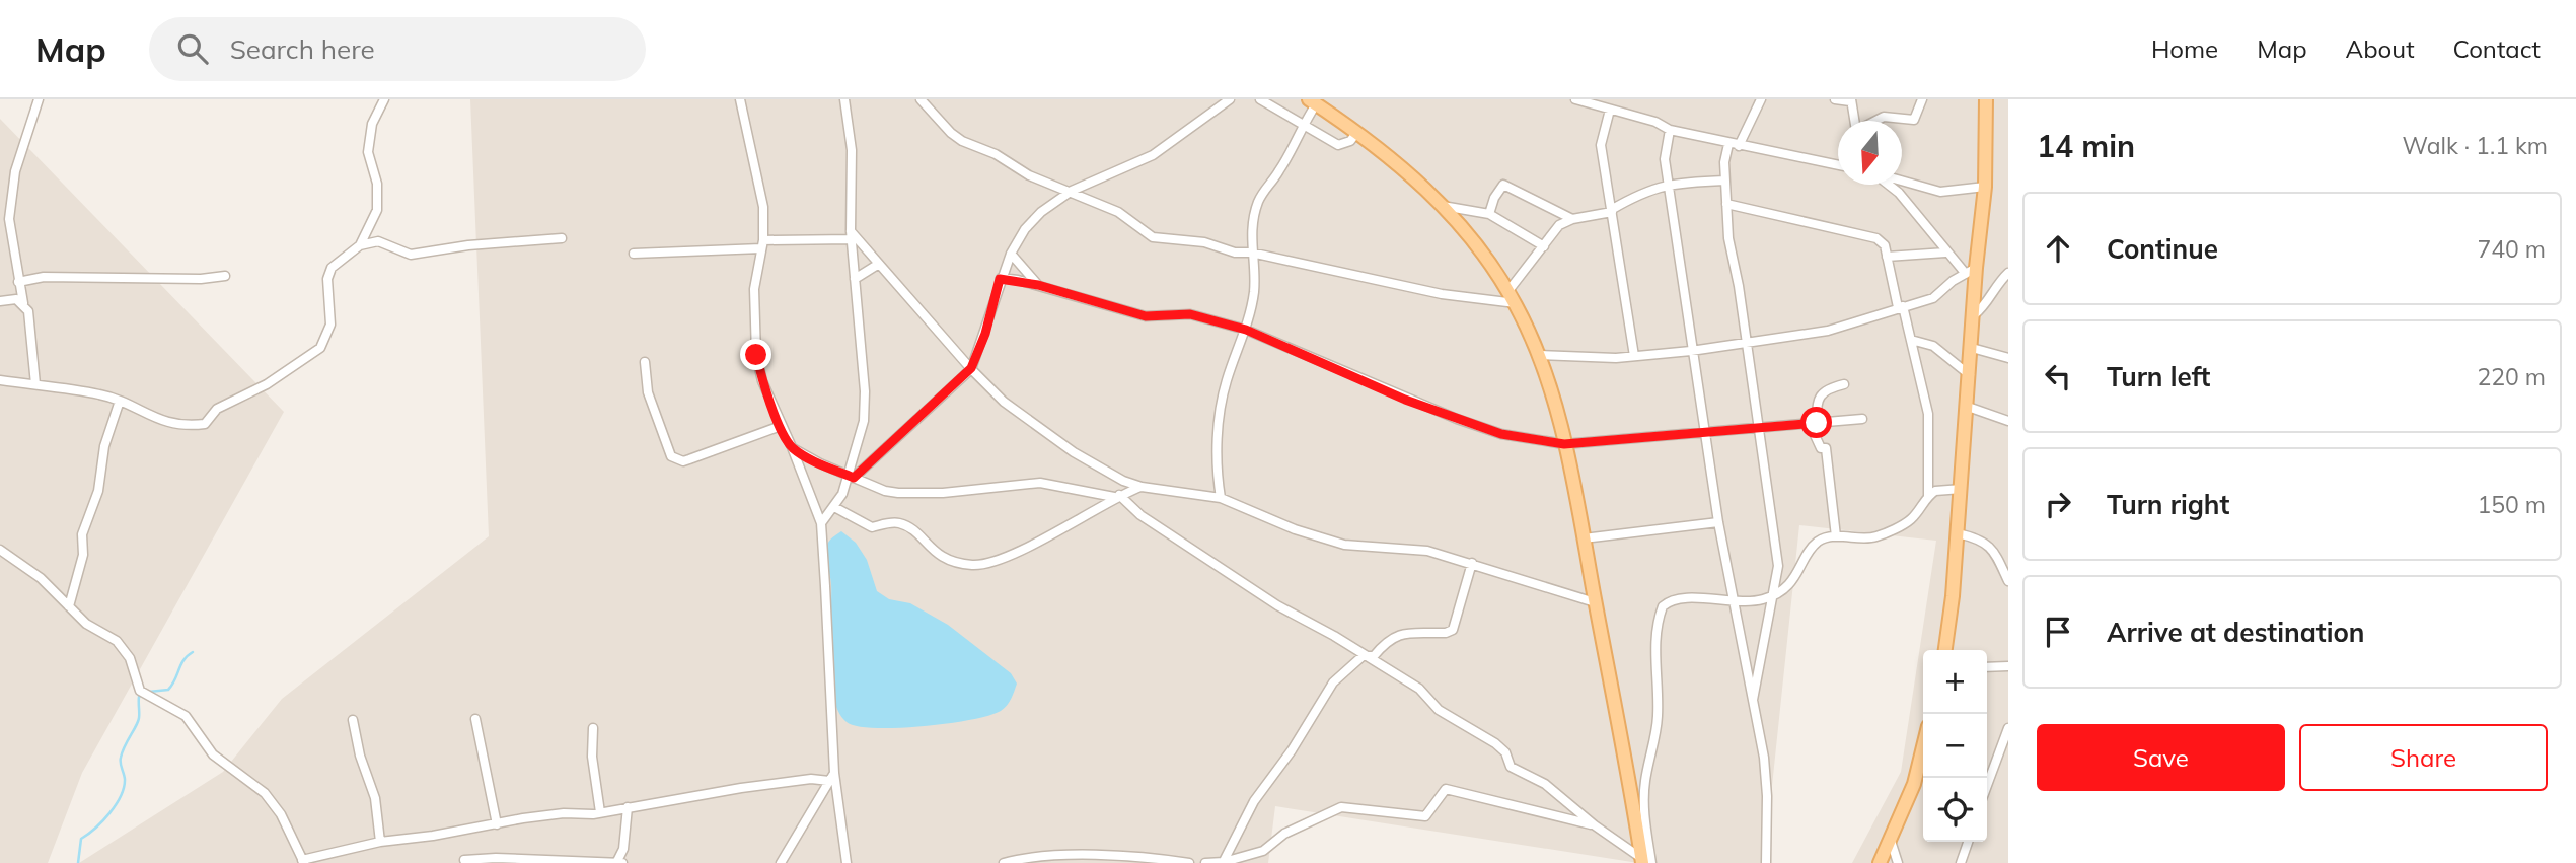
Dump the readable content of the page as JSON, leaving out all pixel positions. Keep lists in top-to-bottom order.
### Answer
{
  "north": "bottom",
  "page": {
    "header": "Map",
    "search": "Search here",
    "nav": [
      "Home",
      "Map",
      "About",
      "Contact"
    ],
    "heading": ["14 min", "Walk · 1.1 km"],
    "list": [
      ["Continue", "740 m"],
      ["Turn left", "220 m"],
      ["Turn right", "150 m"],
      "Arrive at destination"
    ],
    "map_buttons": ["+", "−"],
    "buttons": ["Save", "Share"]
  }
}
